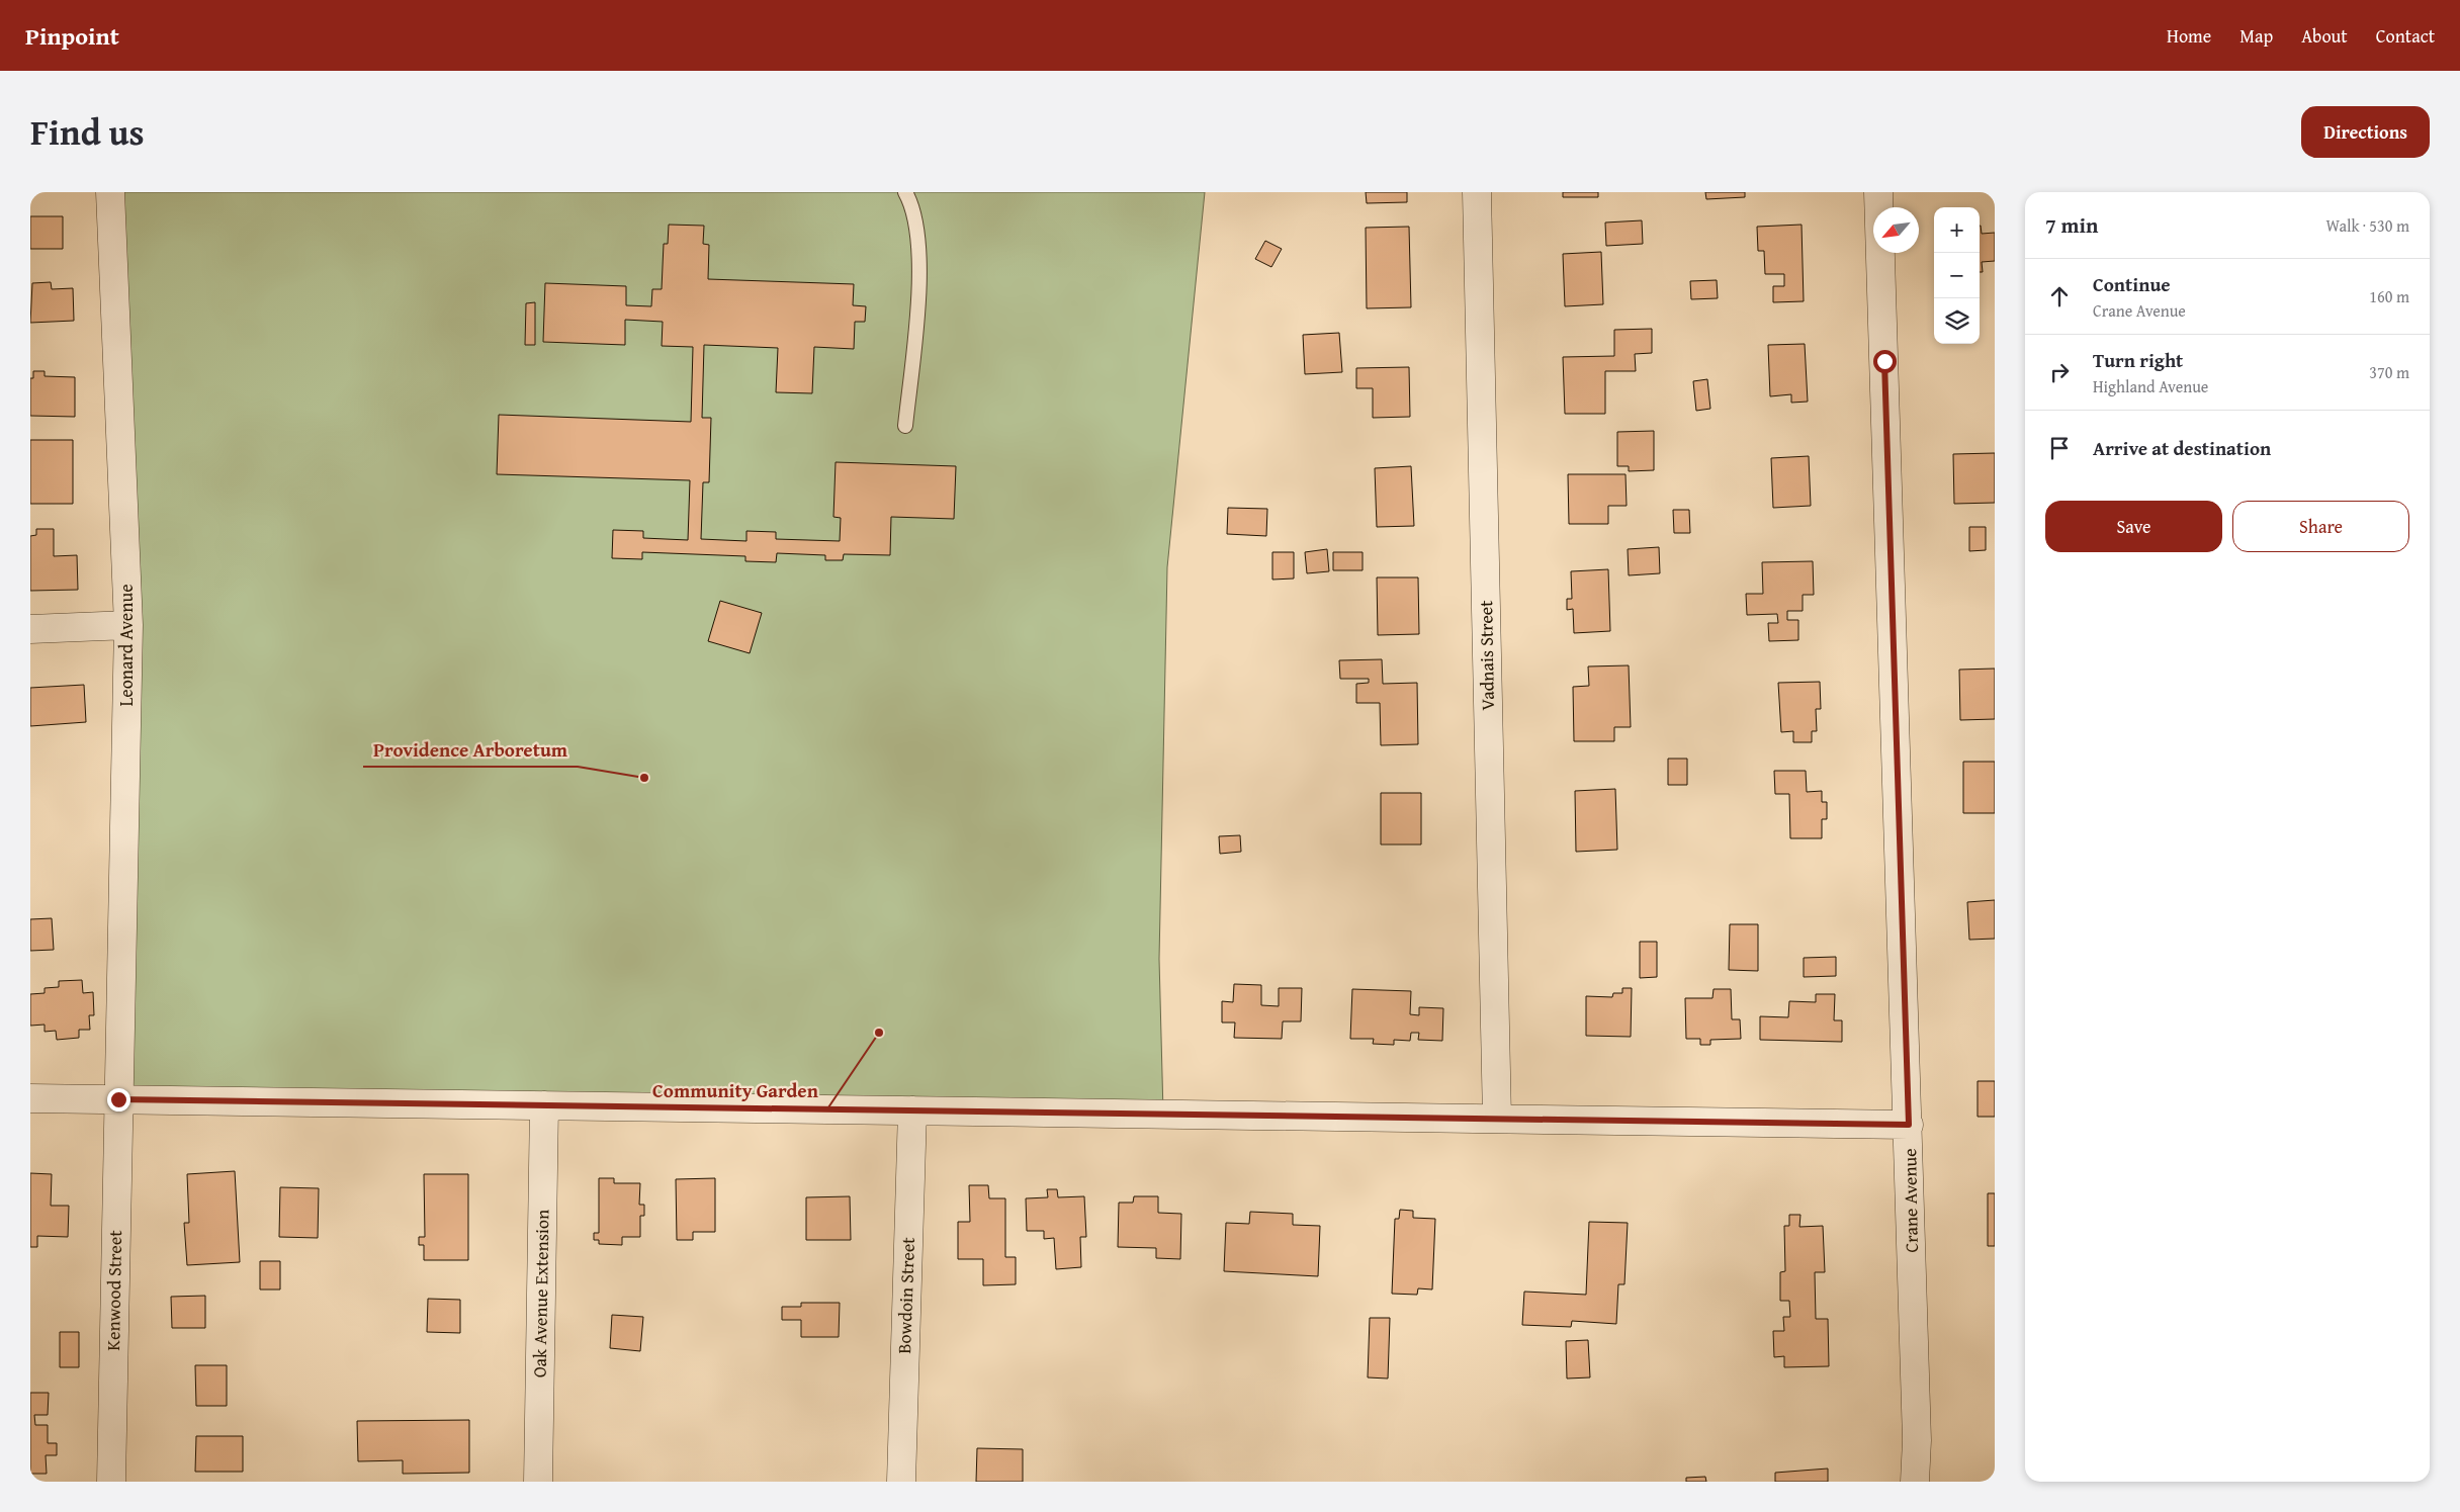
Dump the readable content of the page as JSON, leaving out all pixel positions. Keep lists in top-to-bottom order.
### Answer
{
  "streets": {
    "street": [
      "Leonard Avenue",
      "Vadnais Street",
      "Crane Avenue",
      "Kenwood Street",
      "Oak Avenue Extension",
      "Bowdoin Street"
    ]
  },
  "crossings": [
    ["Leonard Avenue", "Kenwood Street"]
  ],
  "places": ["Providence Arboretum", "Community Garden"],
  "north": "bottom left",
  "page": {
    "header": "Pinpoint",
    "nav": [
      "Home",
      "Map",
      "About",
      "Contact"
    ],
    "title": "Find us",
    "buttons": [
      "Directions",
      ["Save", "Share"]
    ],
    "heading": ["7 min", "Walk · 530 m"],
    "map_buttons": ["+", "−"],
    "list": [
      ["Continue", "Crane Avenue", "160 m"],
      ["Turn right", "Highland Avenue", "370 m"],
      "Arrive at destination"
    ]
  }
}
